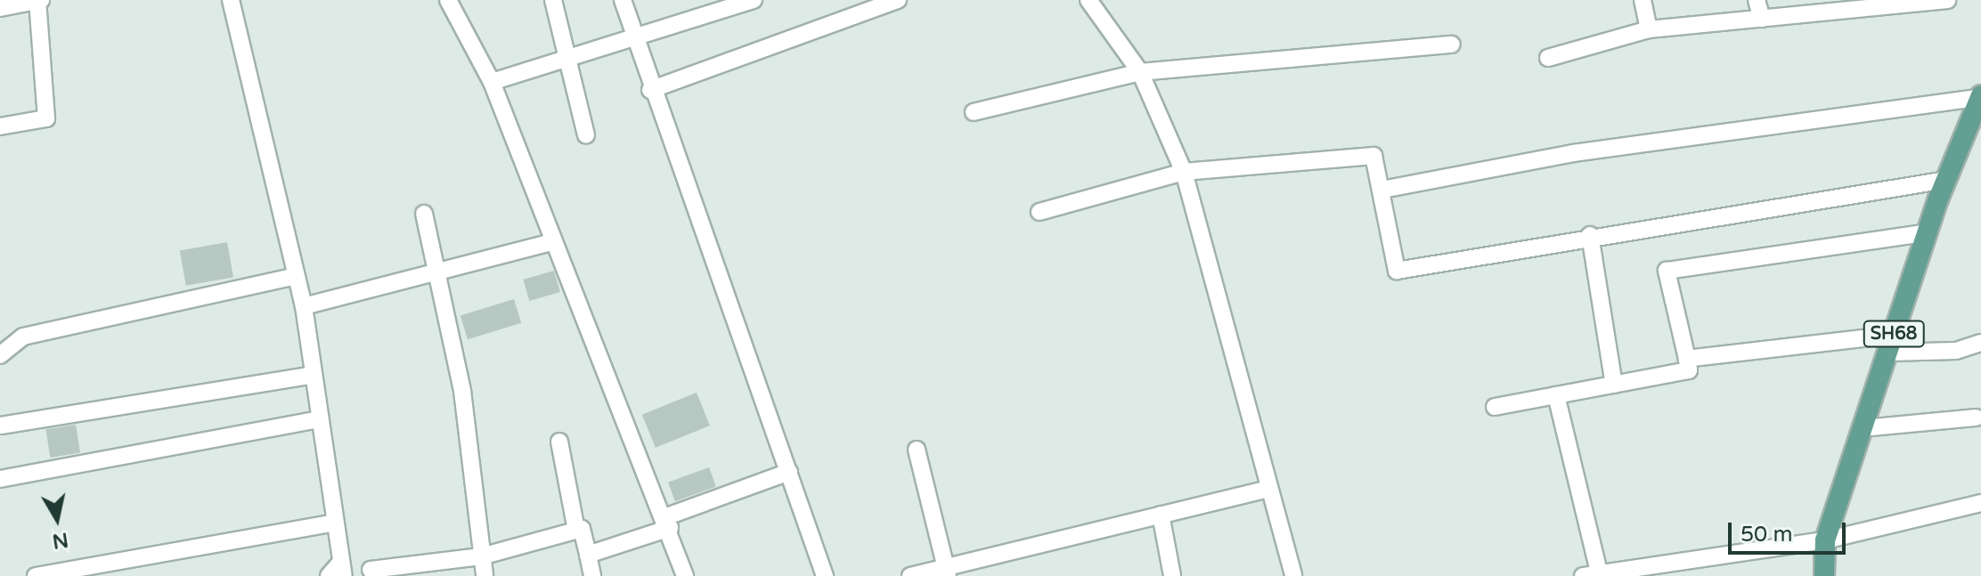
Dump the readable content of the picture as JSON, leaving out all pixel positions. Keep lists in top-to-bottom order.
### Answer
{
  "streets": {
    "main road": ["SH68"]
  },
  "scale_bar": "50 m",
  "north": "bottom"
}
